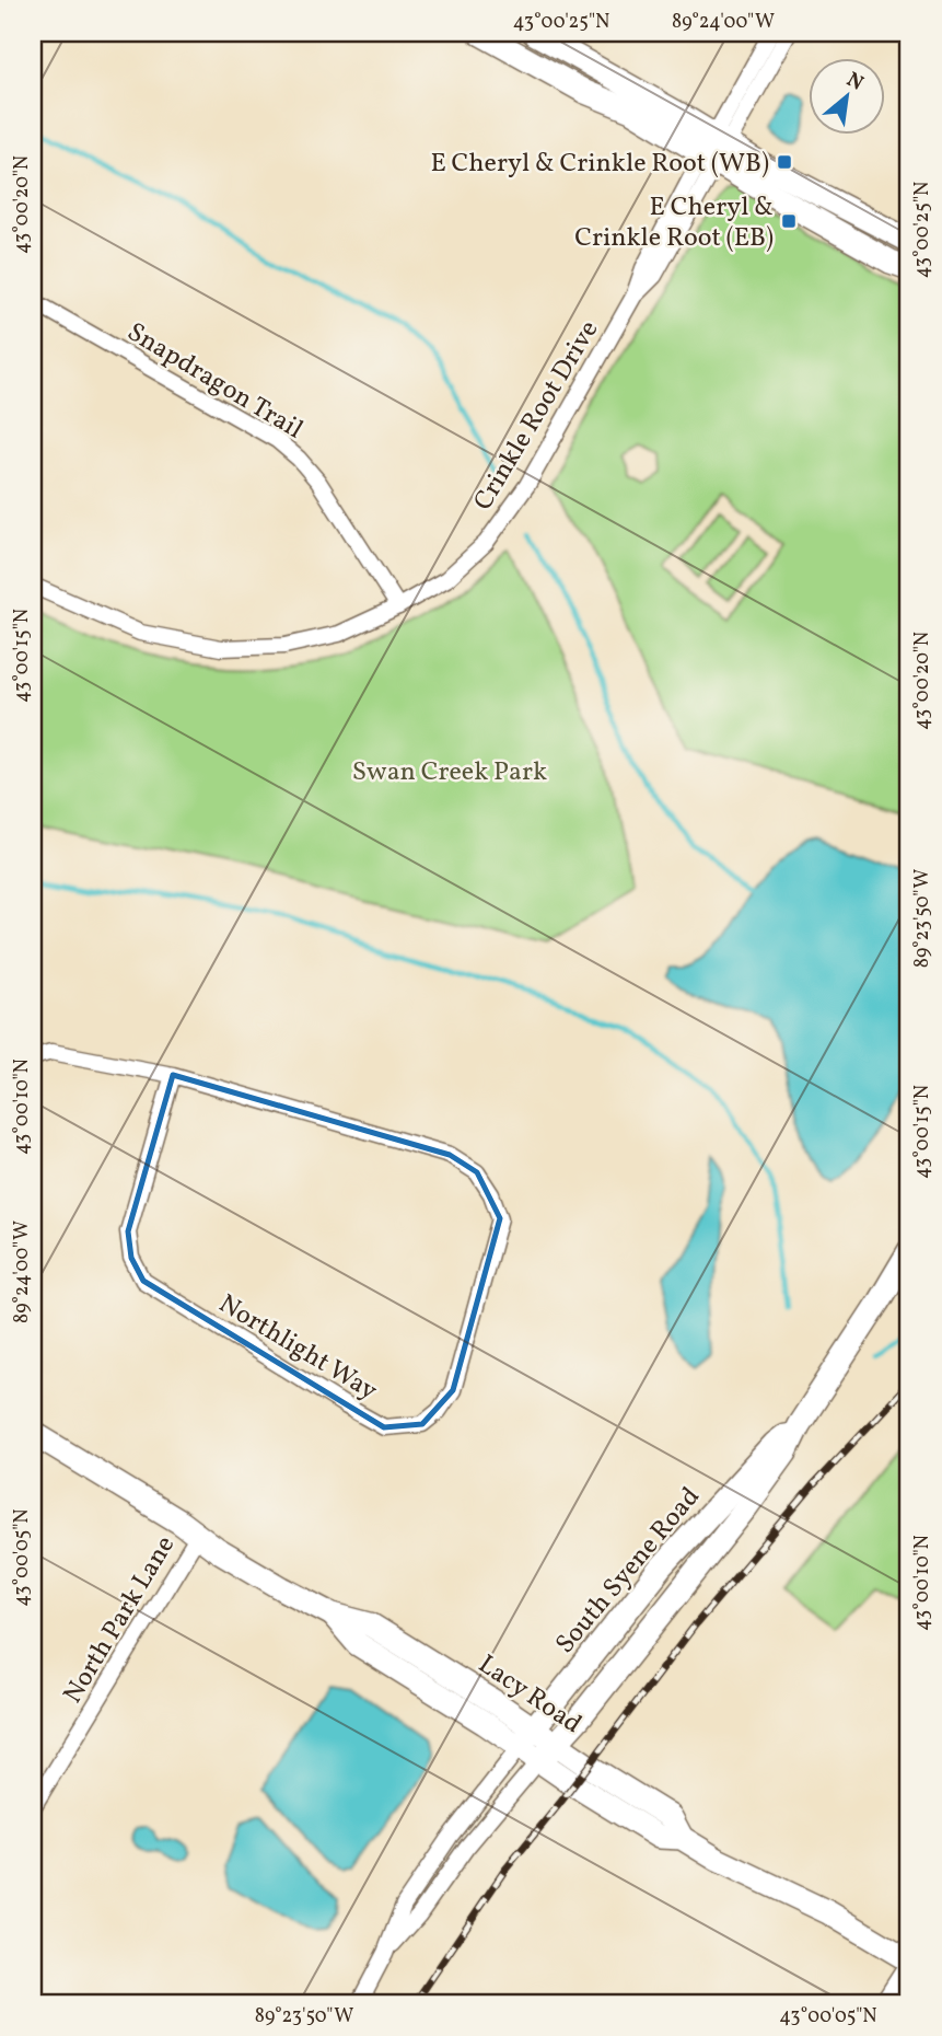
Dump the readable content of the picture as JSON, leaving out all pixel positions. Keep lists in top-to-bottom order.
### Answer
{
  "streets": {
    "street": [
      "Snapdragon Trail",
      "Crinkle Root Drive",
      "Northlight Way",
      "South Syene Road",
      "North Park Lane",
      "Lacy Road"
    ]
  },
  "crossings": [
    ["Snapdragon Trail", "Crinkle Root Drive"],
    ["South Syene Road", "Lacy Road"],
    ["North Park Lane", "Lacy Road"]
  ],
  "parks": ["Swan Creek Park"],
  "places": {
    "transit": ["E Cheryl & Crinkle Root (WB)", "E Cheryl & Crinkle Root (EB)"]
  },
  "north": "top right",
  "coordinates": [
    "43°00'25\"N",
    "89°24'00\"W",
    "43°00'20\"N",
    "43°00'15\"N",
    "89°23'50\"W",
    "43°00'10\"N",
    "43°00'05\"N"
  ]
}
